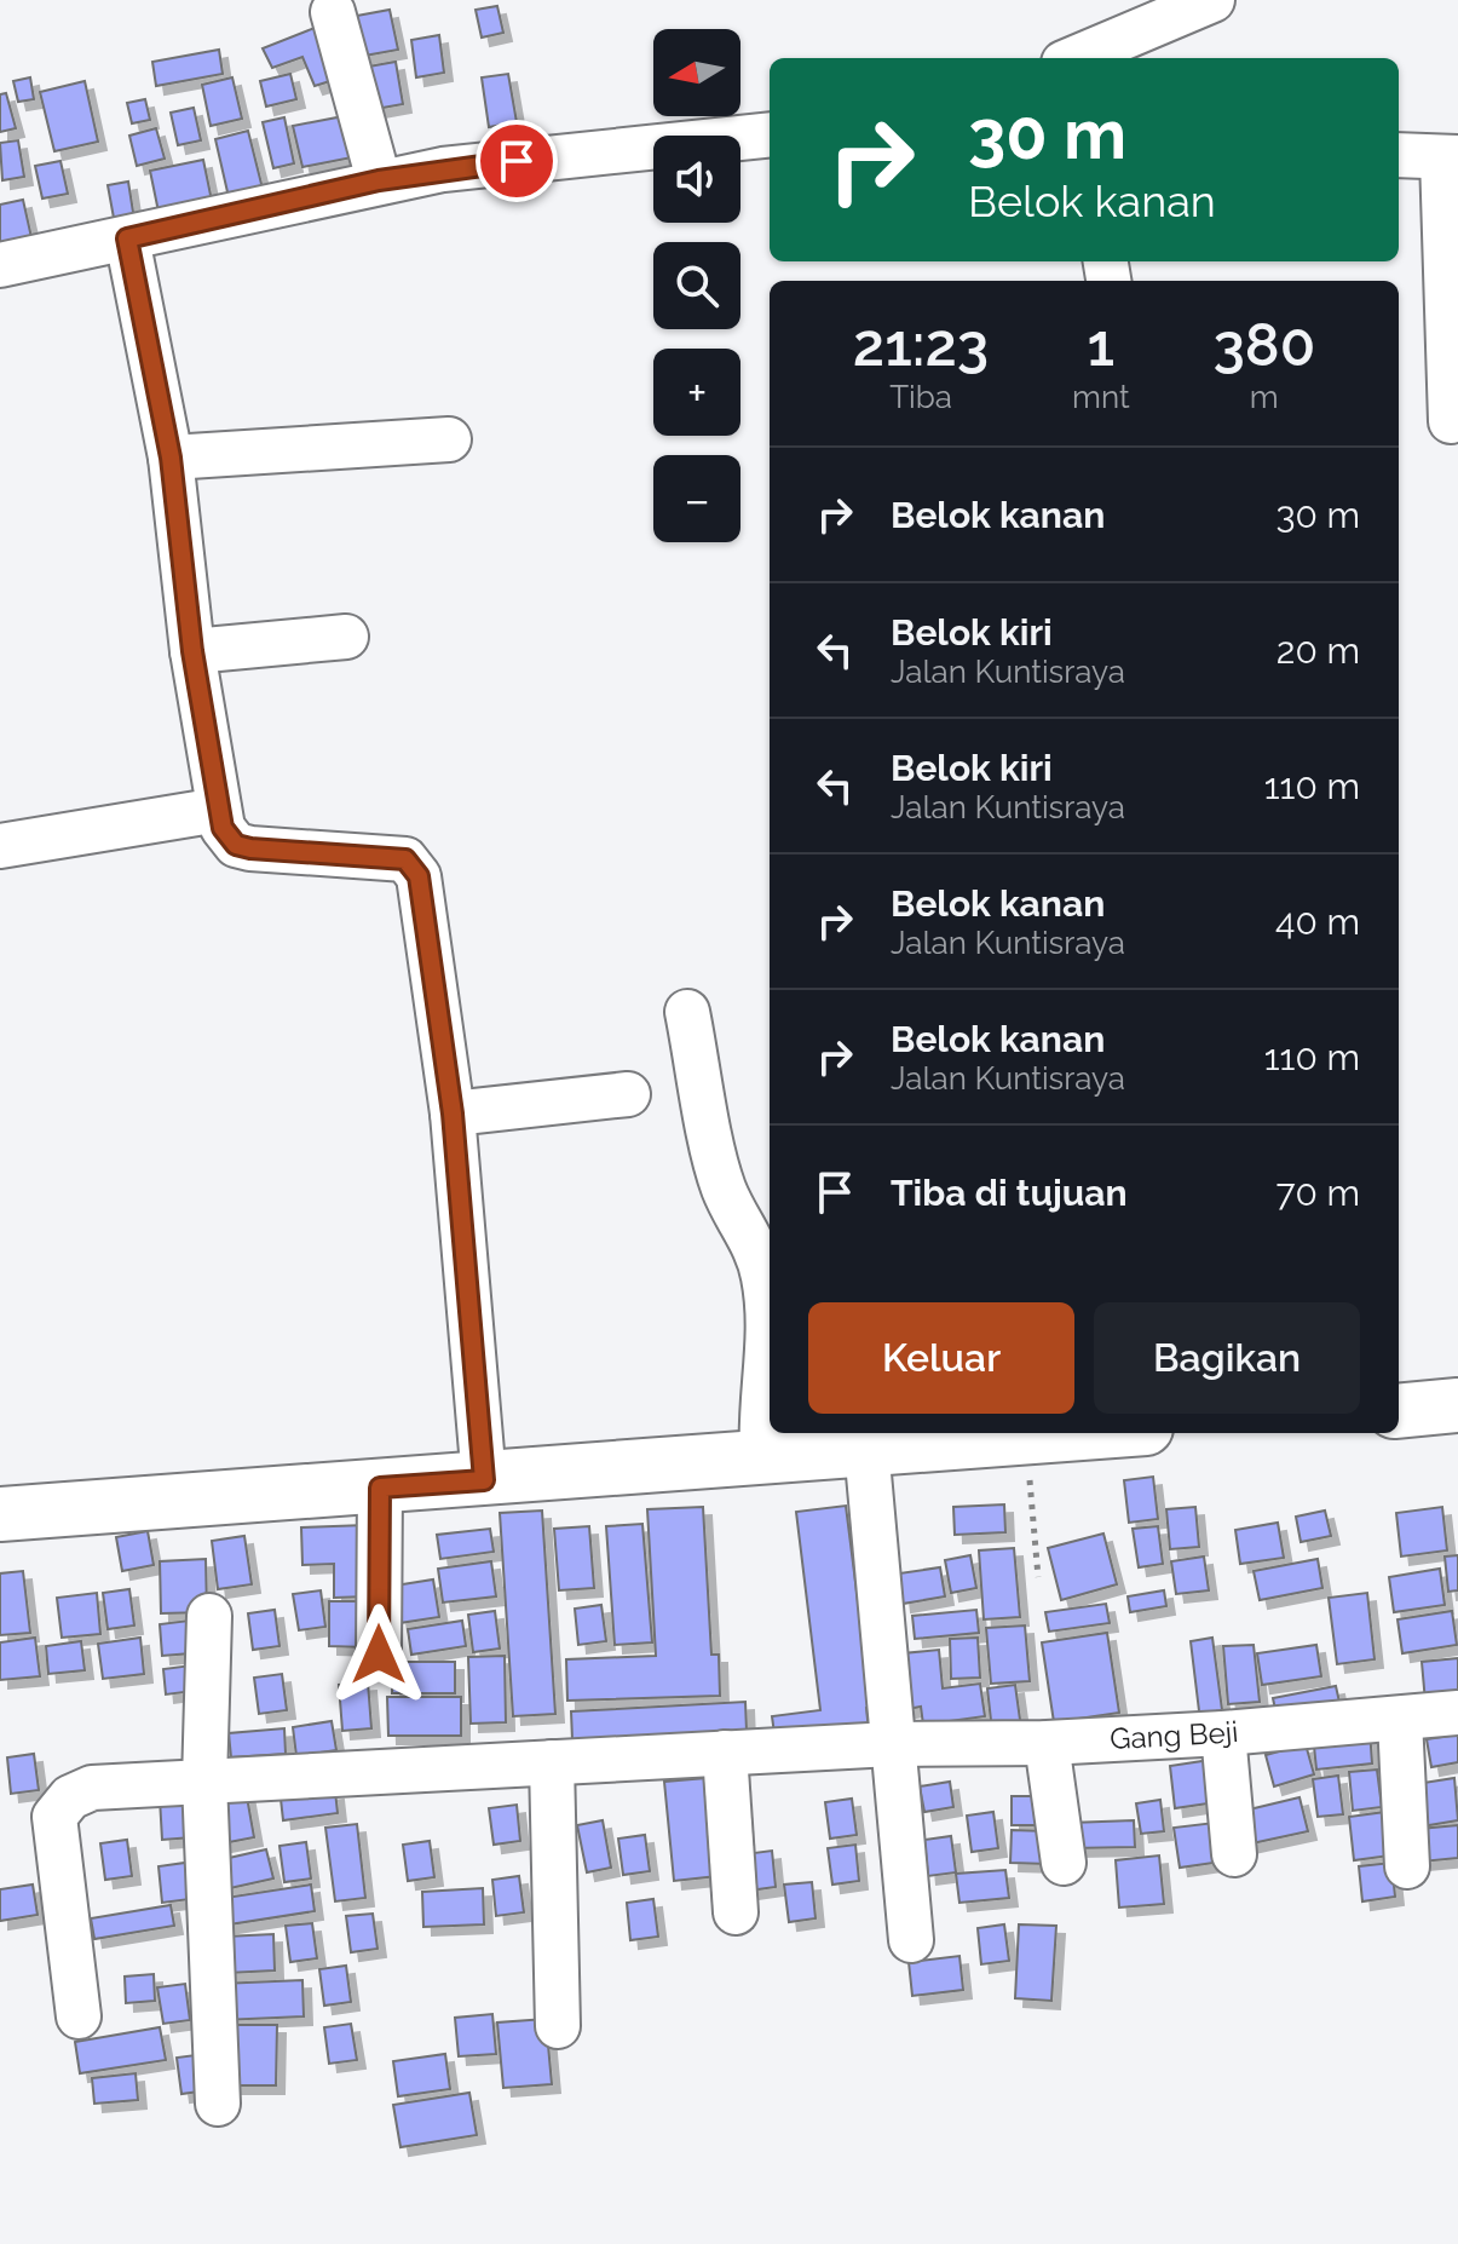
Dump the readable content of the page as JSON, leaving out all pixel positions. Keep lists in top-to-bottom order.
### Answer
{
  "streets": {
    "street": ["Gang Beji"]
  },
  "north": "left",
  "page": {
    "map_buttons": ["+", "−"],
    "turn": ["30 m", "Belok kanan"],
    "eta": [
      "21:23",
      "Tiba",
      "1",
      "mnt",
      "380",
      "m"
    ],
    "list": [
      {
        "name": "Belok kanan",
        "value": "30 m"
      },
      {
        "name": "Belok kiri",
        "note": "Jalan Kuntisraya",
        "value": "20 m"
      },
      {
        "name": "Belok kiri",
        "note": "Jalan Kuntisraya",
        "value": "110 m"
      },
      {
        "name": "Belok kanan",
        "note": "Jalan Kuntisraya",
        "value": "40 m"
      },
      {
        "name": "Belok kanan",
        "note": "Jalan Kuntisraya",
        "value": "110 m"
      },
      {
        "name": "Tiba di tujuan",
        "value": "70 m"
      }
    ],
    "buttons": ["Keluar", "Bagikan"]
  }
}
